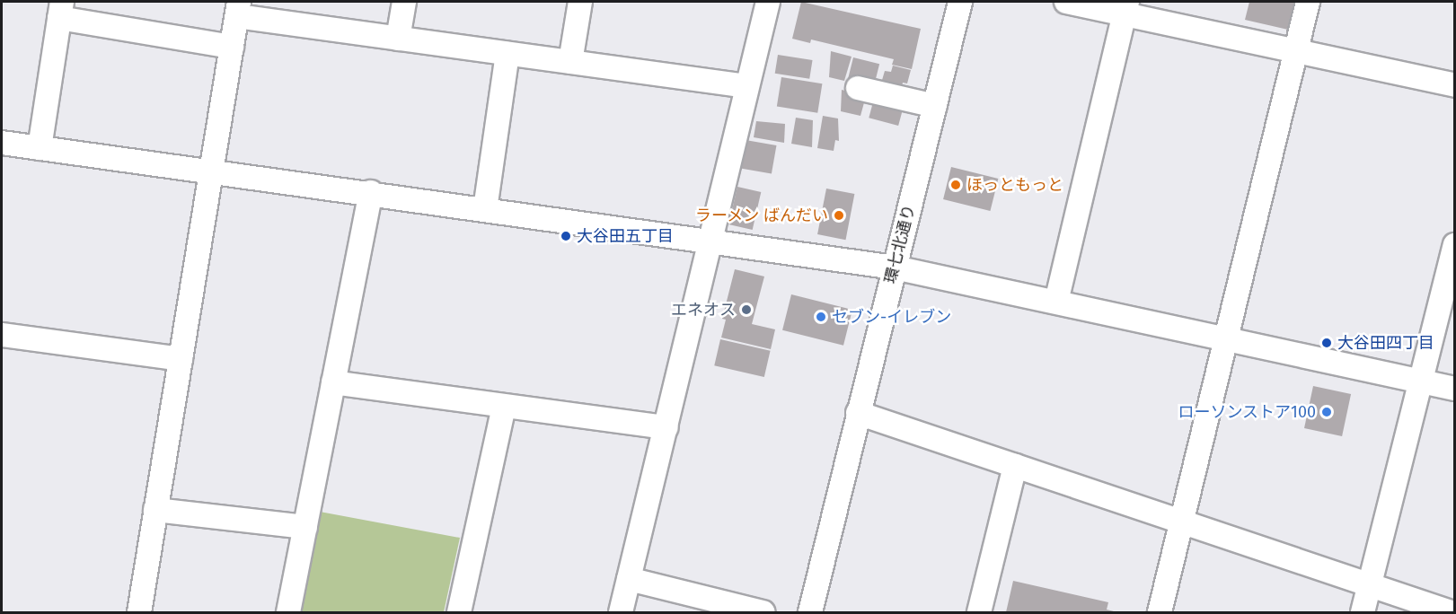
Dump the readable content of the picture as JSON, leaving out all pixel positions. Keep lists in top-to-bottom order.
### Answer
{
  "streets": {
    "street": ["環七北通り"]
  },
  "places": [
    "ほっともっと",
    "ラーメン ばんだい",
    "大谷田五丁目",
    "エネオス",
    "セブン-イレブン",
    "大谷田四丁目",
    "ローソンストア100"
  ]
}
